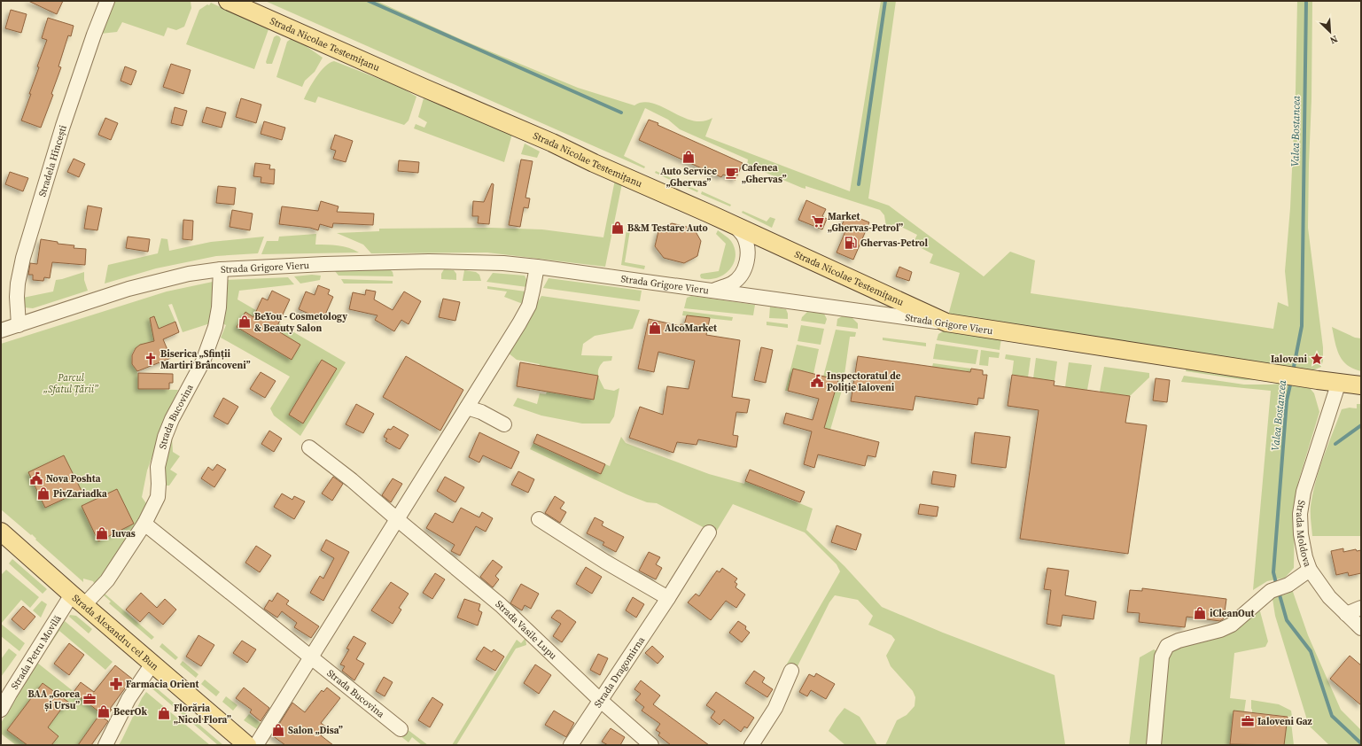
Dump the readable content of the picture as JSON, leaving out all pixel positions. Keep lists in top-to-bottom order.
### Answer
{
  "streets": {
    "main road": ["Strada Nicolae Testemițanu", "Strada Grigore Vieru", "Strada Alexandru cel Bun"],
    "street": [
      "Stradela Hîncești",
      "Strada Bucovina",
      "Strada Moldova",
      "Strada Vasile Lupu",
      "Strada Petru Movilă",
      "Strada Dragomirna"
    ]
  },
  "crossings": [
    ["Strada Nicolae Testemițanu", "Strada Grigore Vieru"],
    ["Stradela Hîncești", "Strada Grigore Vieru"],
    ["Strada Grigore Vieru", "Strada Bucovina"],
    ["Strada Grigore Vieru", "Strada Moldova"],
    ["Strada Bucovina", "Strada Alexandru cel Bun"],
    ["Strada Bucovina", "Strada Petru Movilă"],
    ["Strada Vasile Lupu", "Strada Dragomirna"],
    ["Strada Alexandru cel Bun", "Strada Petru Movilă"]
  ],
  "water": ["Valea Bostancea"],
  "parks": ["Parcul „Sfatul Țării”"],
  "places": {
    "shop": [
      "Auto Service „Ghervas”",
      "B&M Testare Auto",
      "BeYou - Cosmetology & Beauty Salon",
      "AlcoMarket",
      "PivZariadka",
      "Iuvas",
      "iCleanOut",
      "BeerOk",
      "Florăria „Nicol Flora”",
      "Salon „Disa”"
    ],
    "cafe": ["Cafenea „Ghervas”"],
    "supermarket": ["Market „Ghervas-Petrol”"],
    "fuel station": ["Ghervas-Petrol"],
    "church": ["Biserica „Sfinții Martiri Brâncoveni”"],
    "place": ["Ialoveni"],
    "public building": ["Inspectoratul de Poliție Ialoveni", "Nova Poshta"],
    "pharmacy": ["Farmacia Orient"],
    "office": ["BAA „Gorea și Ursu”", "Ialoveni Gaz"]
  },
  "north": "bottom right"
}
